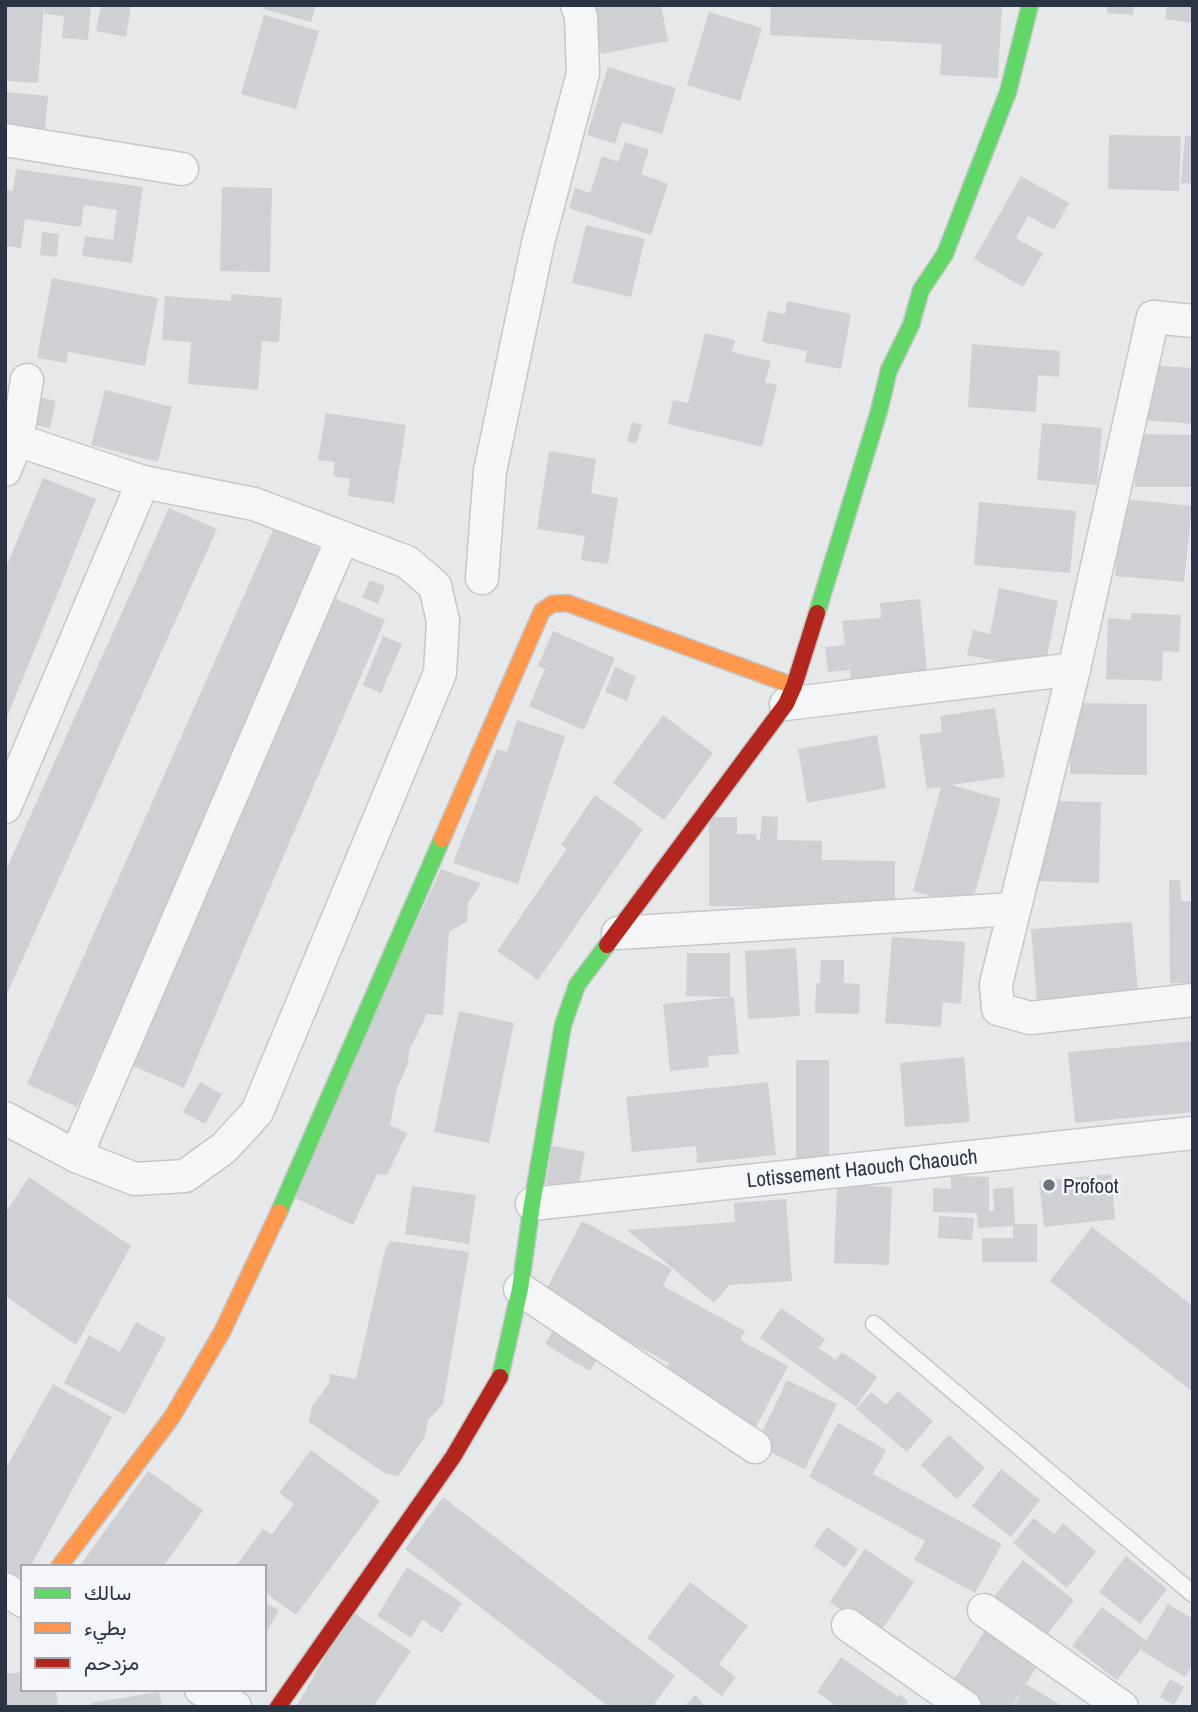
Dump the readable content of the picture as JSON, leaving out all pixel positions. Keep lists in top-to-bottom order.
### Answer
{
  "streets": {
    "street": ["Lotissement Haouch Chaouch"]
  },
  "places": ["Profoot"],
  "legend": ["سالك", "بطيء", "مزدحم"]
}
